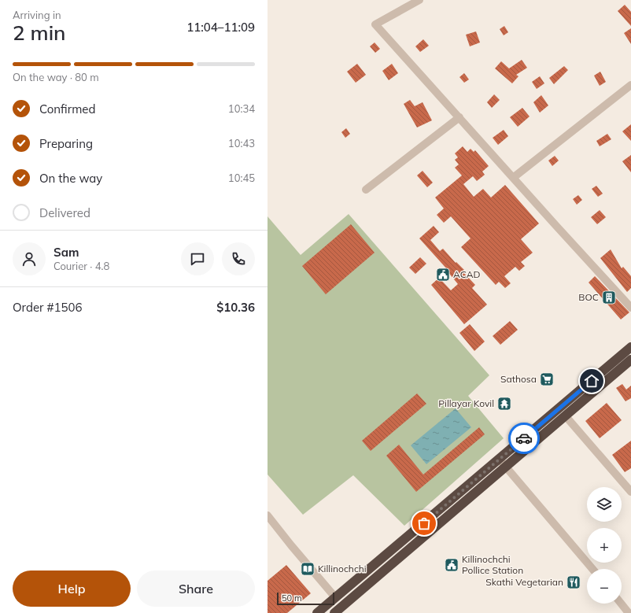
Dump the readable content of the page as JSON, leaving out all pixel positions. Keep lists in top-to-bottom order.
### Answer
{
  "places": {
    "public building": ["ACAD", "Killinochchi Pollice Station"],
    "building": ["BOC"],
    "supermarket": ["Sathosa"],
    "temple": ["Pillayar Kovil"],
    "library": ["Killinochchi"],
    "restaurant": ["Skathi Vegetarian"]
  },
  "scale_bar": "50 m",
  "page": {
    "heading": ["2 min", "Arriving in", "11:04–11:09"],
    "panel": [
      "Sam",
      "Courier · 4.8",
      "Order #1506",
      "$10.36"
    ],
    "bar": "On the way · 80 m",
    "list": [
      ["Confirmed", "10:34"],
      ["Preparing", "10:43"],
      ["On the way", "10:45"],
      "Delivered"
    ],
    "map_buttons": ["+", "−"],
    "buttons": ["Help", "Share"],
    "scale": "50 m"
  }
}
